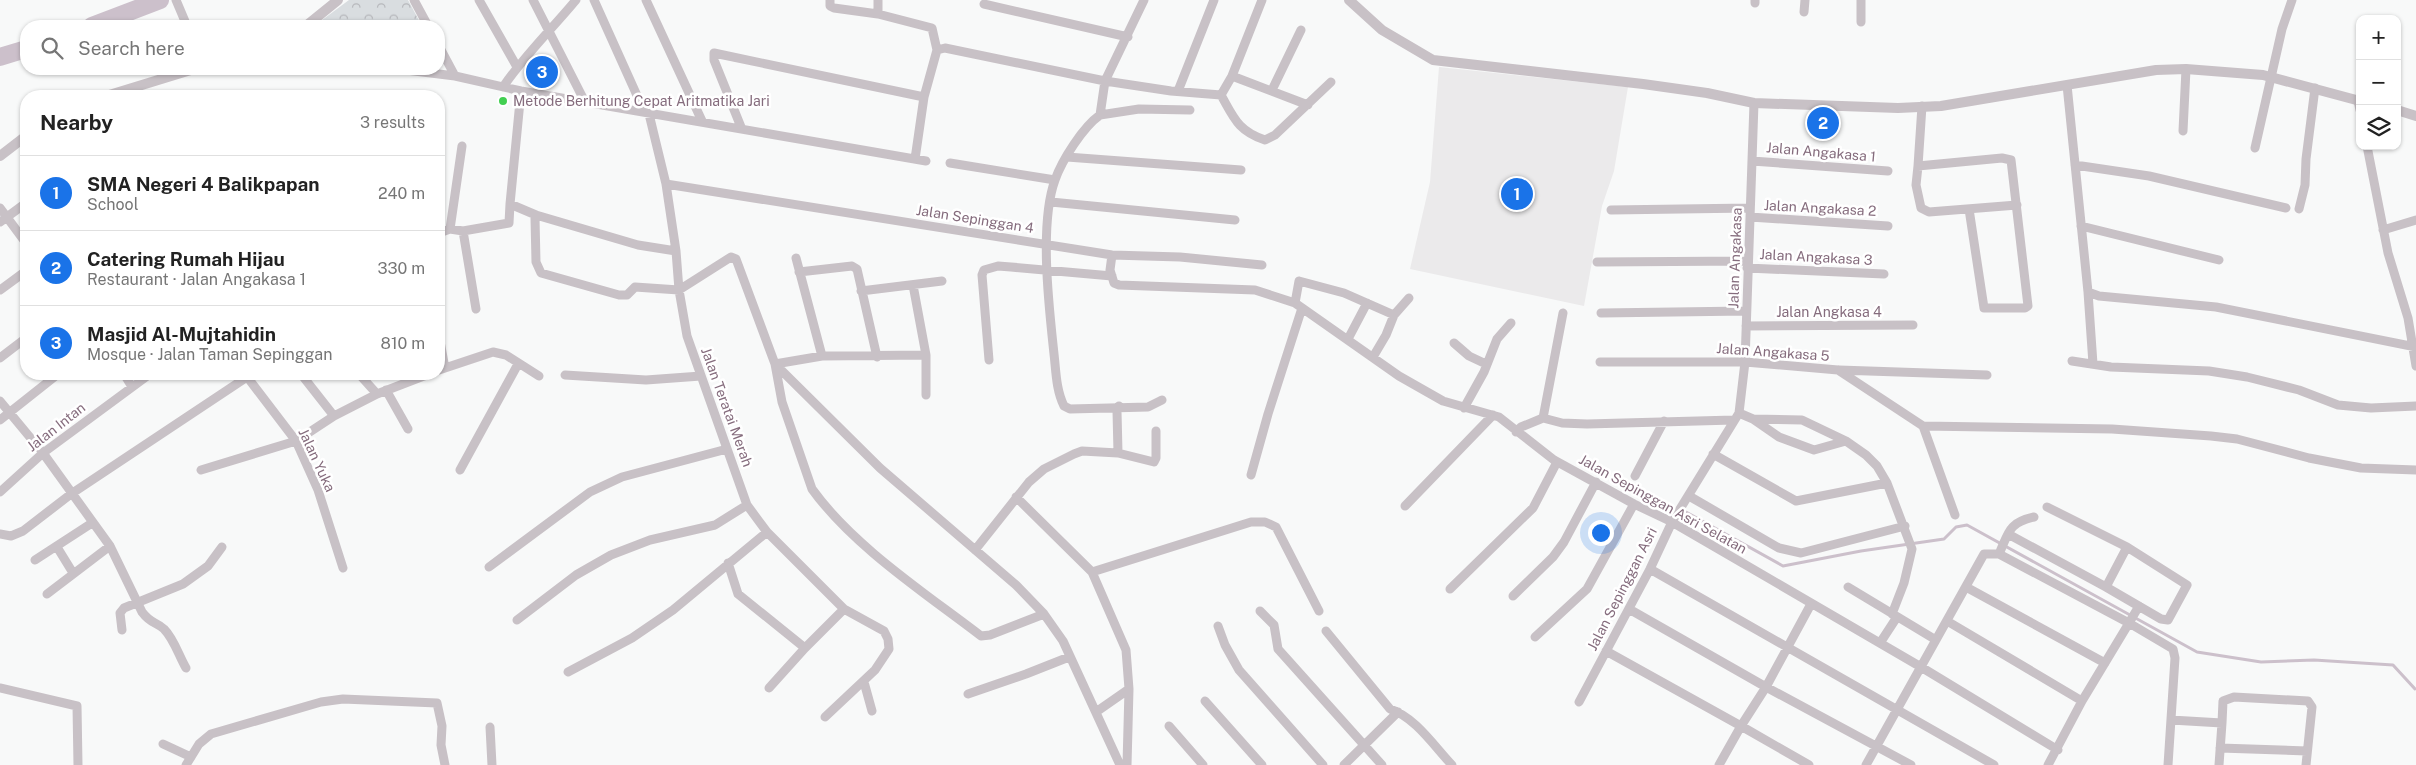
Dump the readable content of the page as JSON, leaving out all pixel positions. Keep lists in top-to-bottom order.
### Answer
{
  "streets": {
    "street": [
      "Jalan Angakasa 1",
      "Jalan Angakasa 2",
      "Jalan Sepinggan 4",
      "Jalan Angakasa 3",
      "Jalan Angakasa",
      "Jalan Angkasa 4",
      "Jalan Angakasa 5",
      "Jalan Teratai Merah",
      "Jalan Intan",
      "Jalan Yuka",
      "Jalan Sepinggan Asri Selatan",
      "Jalan Sepinggan Asri"
    ]
  },
  "crossings": [
    ["Jalan Angakasa 1", "Jalan Angakasa"],
    ["Jalan Angakasa 2", "Jalan Angakasa"],
    ["Jalan Sepinggan 4", "Jalan Teratai Merah"],
    ["Jalan Angakasa 3", "Jalan Angakasa"],
    ["Jalan Angakasa", "Jalan Angkasa 4"],
    ["Jalan Angakasa", "Jalan Angakasa 5"],
    ["Jalan Angakasa", "Jalan Sepinggan Asri"],
    ["Jalan Sepinggan Asri Selatan", "Jalan Sepinggan Asri"]
  ],
  "places": ["Metode Berhitung Cepat Aritmatika Jari"],
  "page": {
    "map_buttons": ["+", "−"],
    "search": "Search here",
    "pins": ["3", "2", "1"],
    "heading": ["Nearby", "3 results"],
    "list": [
      {
        "mark": "1",
        "name": "SMA Negeri 4 Balikpapan",
        "note": "School",
        "value": "240 m"
      },
      {
        "mark": "2",
        "name": "Catering Rumah Hijau",
        "note": "Restaurant · Jalan Angakasa 1",
        "value": "330 m"
      },
      {
        "mark": "3",
        "name": "Masjid Al-Mujtahidin",
        "note": "Mosque · Jalan Taman Sepinggan",
        "value": "810 m"
      }
    ]
  }
}
